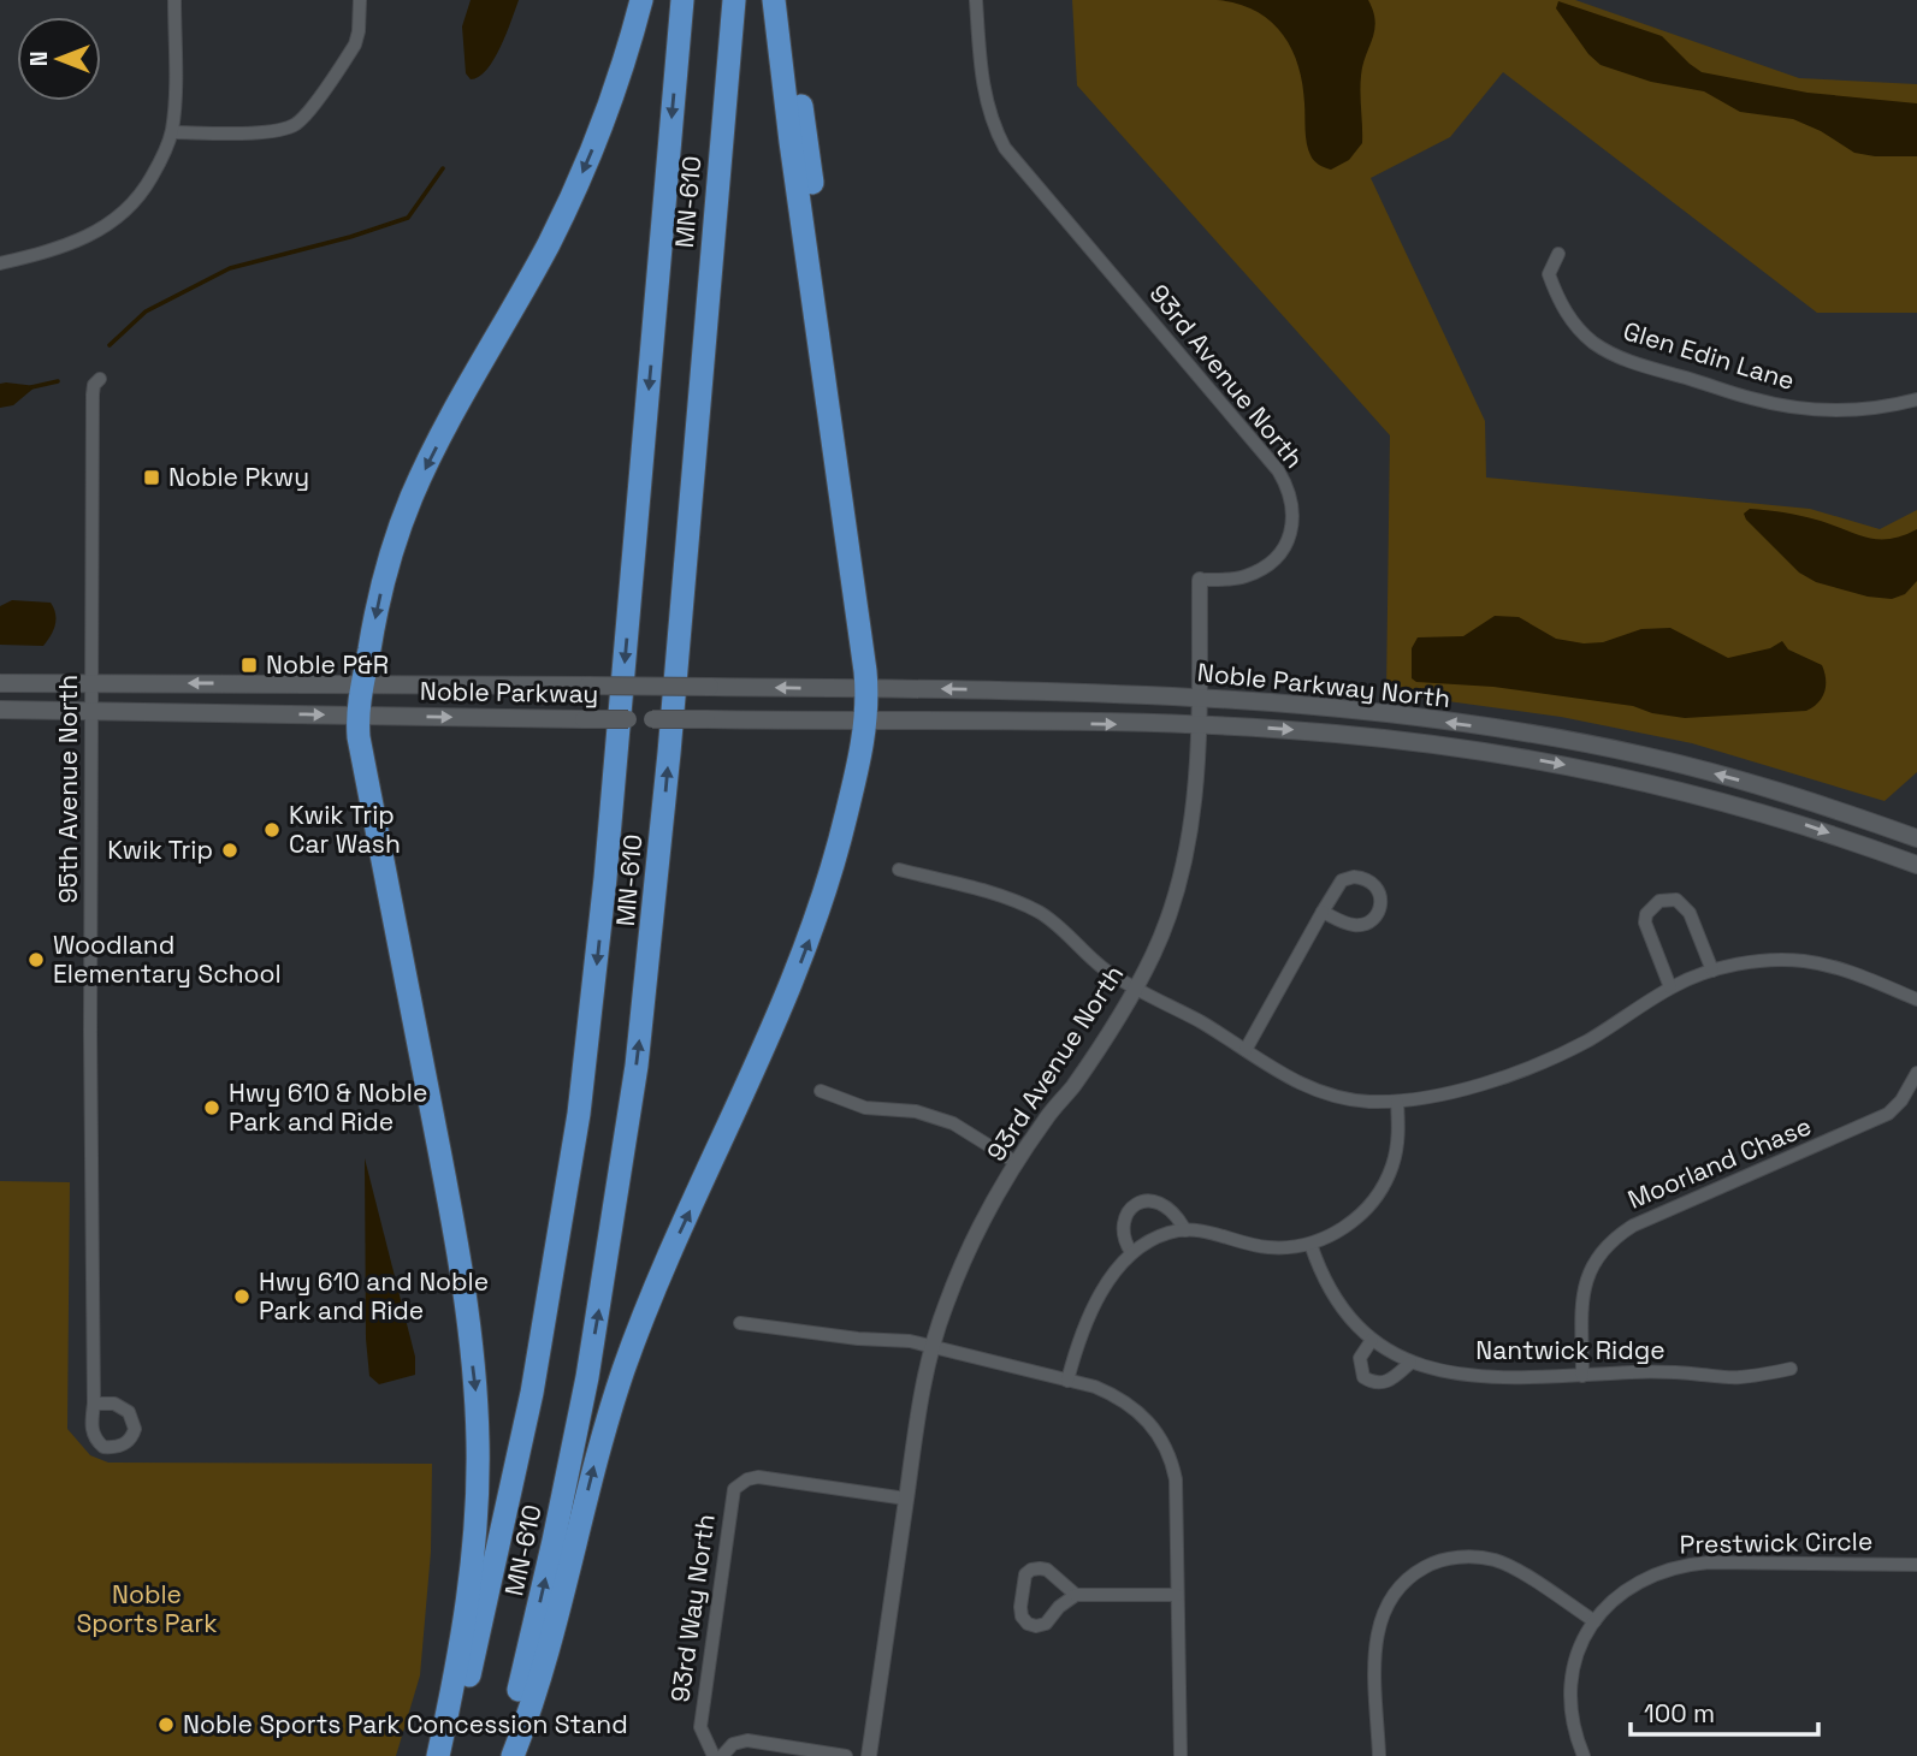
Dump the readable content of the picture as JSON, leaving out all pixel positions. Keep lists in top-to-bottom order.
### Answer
{
  "streets": {
    "highway": ["MN-610"],
    "main road": ["Noble Parkway North", "Noble Parkway"],
    "street": [
      "Glen Edin Lane",
      "93rd Avenue North",
      "95th Avenue North",
      "Moorland Chase",
      "Nantwick Ridge",
      "Prestwick Circle",
      "93rd Way North"
    ]
  },
  "crossings": [
    ["93rd Avenue North", "Noble Parkway North"],
    ["93rd Avenue North", "93rd Way North"],
    ["Noble Parkway North", "Noble Parkway"],
    ["Noble Parkway", "95th Avenue North"],
    ["Moorland Chase", "Nantwick Ridge"]
  ],
  "parks": ["Noble Sports Park"],
  "places": {
    "transit": ["Noble Pkwy", "Noble P&R"],
    "other": [
      "Kwik Trip Car Wash",
      "Kwik Trip",
      "Woodland Elementary School",
      "Hwy 610 & Noble Park and Ride",
      "Hwy 610 and Noble Park and Ride",
      "Noble Sports Park Concession Stand"
    ]
  },
  "scale_bar": "100 m",
  "north": "left"
}
